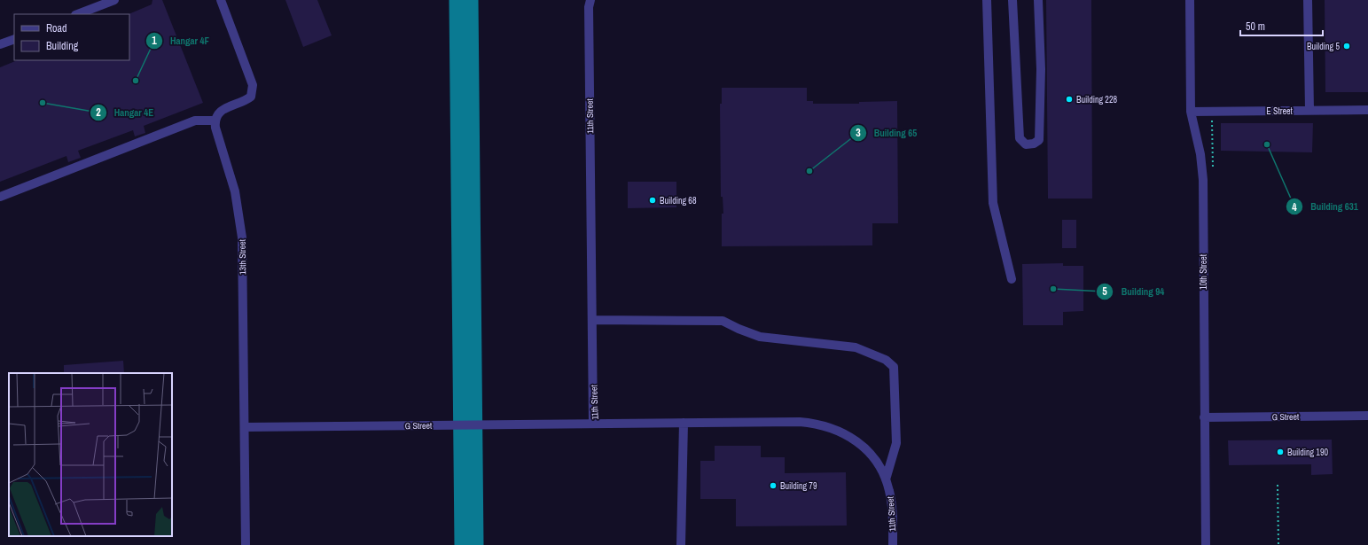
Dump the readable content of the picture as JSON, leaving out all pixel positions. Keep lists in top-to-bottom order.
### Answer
{
  "streets": {
    "street": [
      "E Street",
      "11th Street",
      "13th Street",
      "10th Street",
      "G Street"
    ]
  },
  "crossings": [
    ["E Street", "10th Street"],
    ["11th Street", "G Street"],
    ["13th Street", "G Street"],
    ["10th Street", "G Street"]
  ],
  "places": [
    "Building 5",
    "Hangar 4F",
    "Building 228",
    "Hangar 4E",
    "Building 631",
    "Building 65",
    "Building 68",
    "Building 94",
    "Building 190",
    "Building 79"
  ],
  "legend": ["Road", "Building"],
  "scale_bar": "50 m"
}
